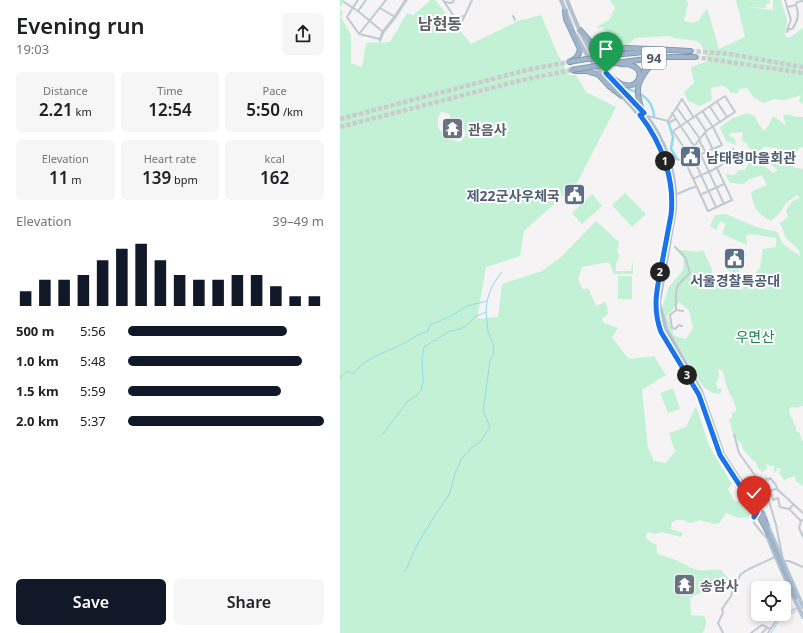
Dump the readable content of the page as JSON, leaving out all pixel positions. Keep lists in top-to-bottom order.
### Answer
{
  "streets": {
    "highway": ["94"]
  },
  "districts": ["남현동"],
  "parks": ["우면산"],
  "places": {
    "temple": ["관음사", "송암사"],
    "public building": ["남태령마을회관", "제22군사우체국", "서울경찰특공대"]
  },
  "page": {
    "heading": ["Evening run", "19:03"],
    "stats": [
      ["Distance", "2.21 km"],
      ["Time", "12:54"],
      ["Pace", "5:50 /km"],
      ["Elevation", "11 m"],
      ["Heart rate", "139 bpm"],
      ["kcal", "162"]
    ],
    "pins": ["1", "2", "3"],
    "chart": ["Elevation", "39–49 m"],
    "list": [
      {
        "name": "500 m",
        "note": "5:56"
      },
      {
        "name": "1.0 km",
        "note": "5:48"
      },
      {
        "name": "1.5 km",
        "note": "5:59"
      },
      {
        "name": "2.0 km",
        "note": "5:37"
      }
    ],
    "buttons": ["Save", "Share"]
  }
}
